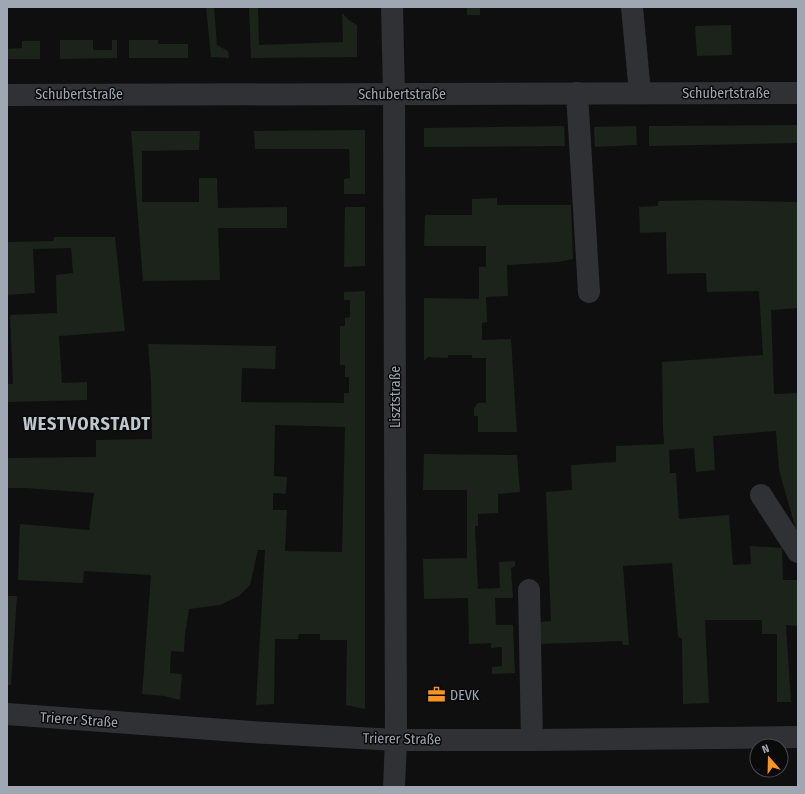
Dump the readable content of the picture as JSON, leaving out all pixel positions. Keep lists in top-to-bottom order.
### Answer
{
  "streets": {
    "street": ["Schubertstraße", "Lisztstraße", "Trierer Straße"]
  },
  "crossings": [
    ["Schubertstraße", "Lisztstraße"],
    ["Lisztstraße", "Trierer Straße"]
  ],
  "districts": ["WESTVORSTADT"],
  "places": {
    "office": ["DEVK"]
  },
  "north": "top"
}
